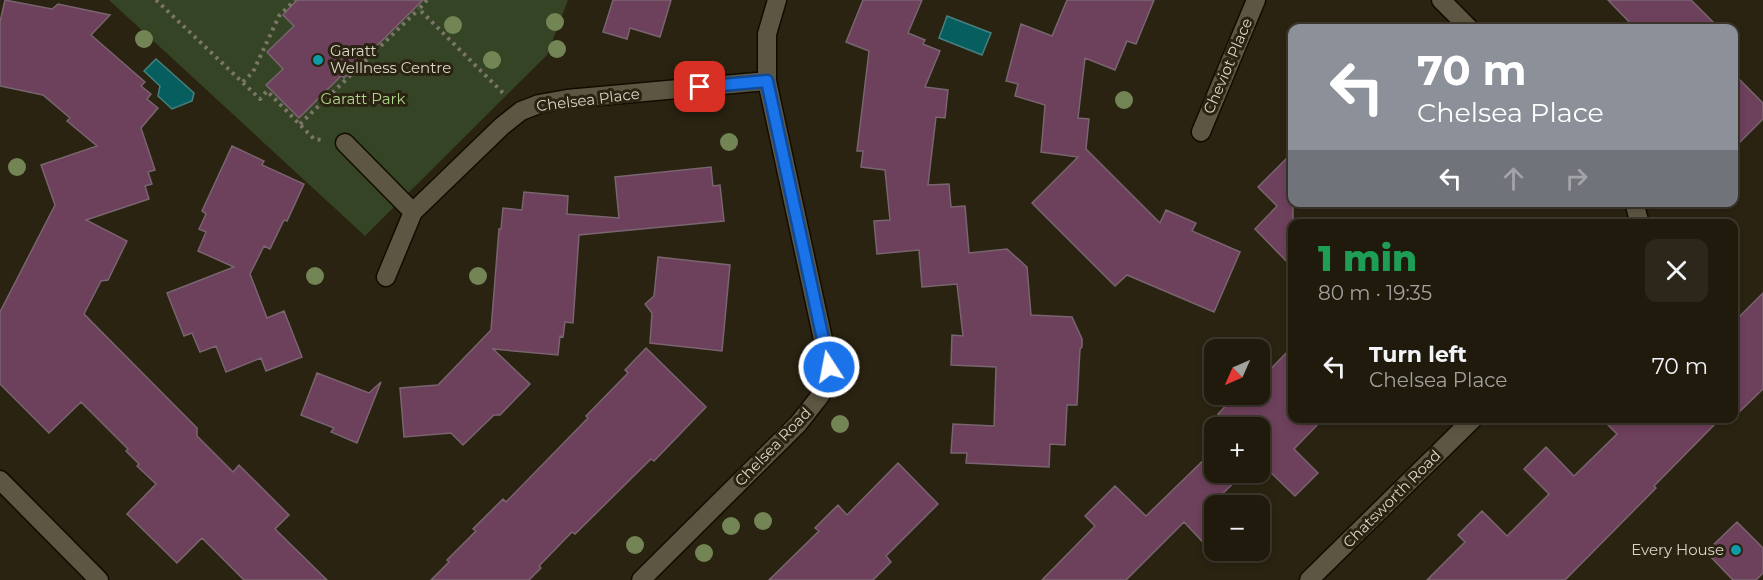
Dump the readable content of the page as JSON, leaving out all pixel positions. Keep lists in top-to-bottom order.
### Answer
{
  "streets": {
    "street": [
      "Cheviot Place",
      "Chelsea Place",
      "Chelsea Road",
      "Chatsworth Road"
    ]
  },
  "crossings": [
    ["Chelsea Place", "Chelsea Road"]
  ],
  "parks": ["Garatt Park"],
  "places": ["Garatt Wellness Centre", "Every House"],
  "north": "bottom left",
  "page": {
    "turn": ["70 m", "Chelsea Place"],
    "heading": ["1 min", "80 m · 19:35"],
    "list": [
      {
        "name": "Turn left",
        "note": "Chelsea Place",
        "value": "70 m"
      }
    ],
    "map_buttons": ["+", "−"]
  }
}
